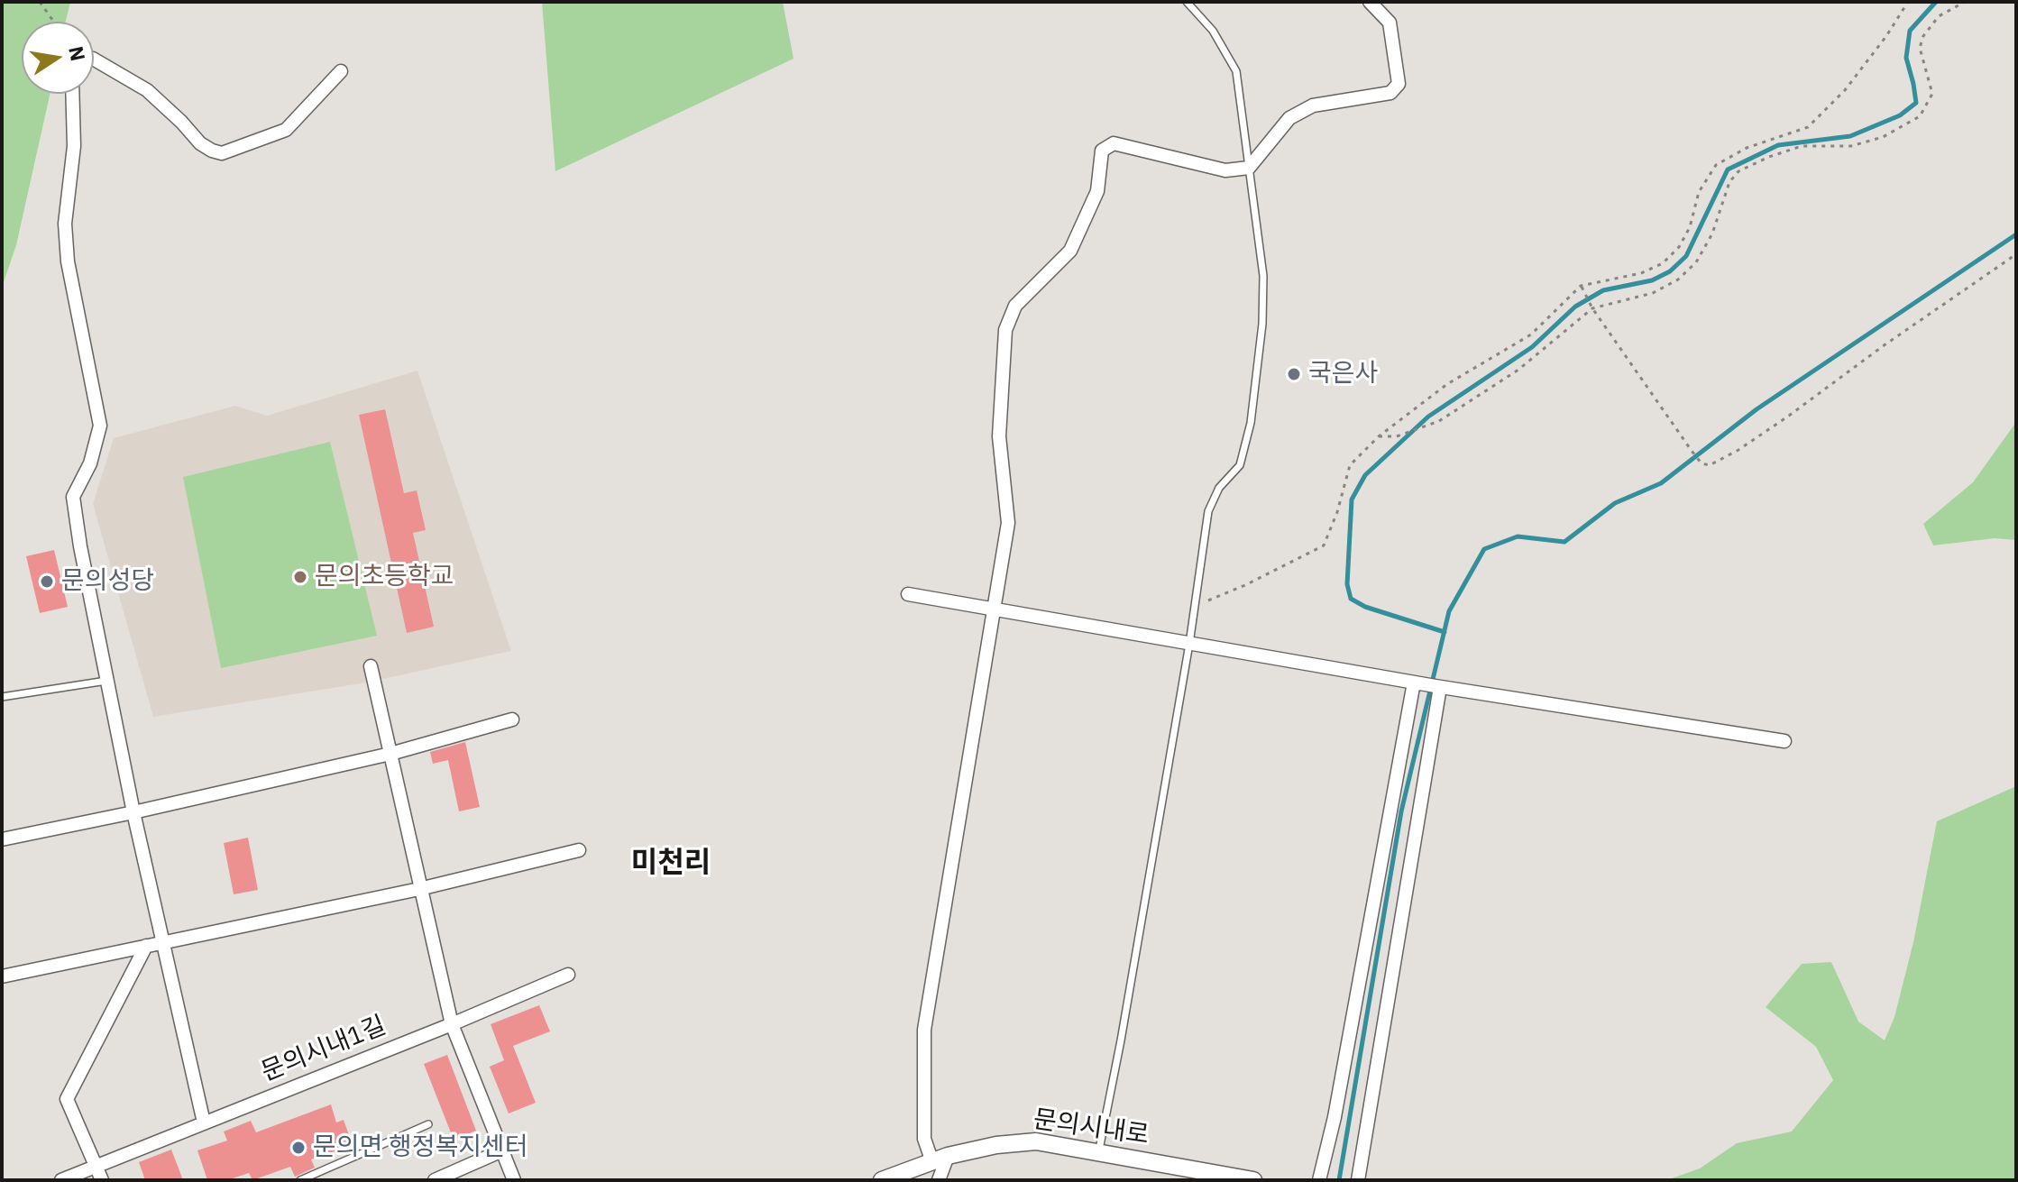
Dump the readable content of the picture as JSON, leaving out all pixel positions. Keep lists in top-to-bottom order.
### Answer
{
  "streets": {
    "street": ["문의시내1길", "문의시내로"]
  },
  "districts": ["미천리"],
  "places": [
    "국은사",
    "문의초등학교",
    "문의성당",
    "문의면 행정복지센터"
  ],
  "north": "right"
}
